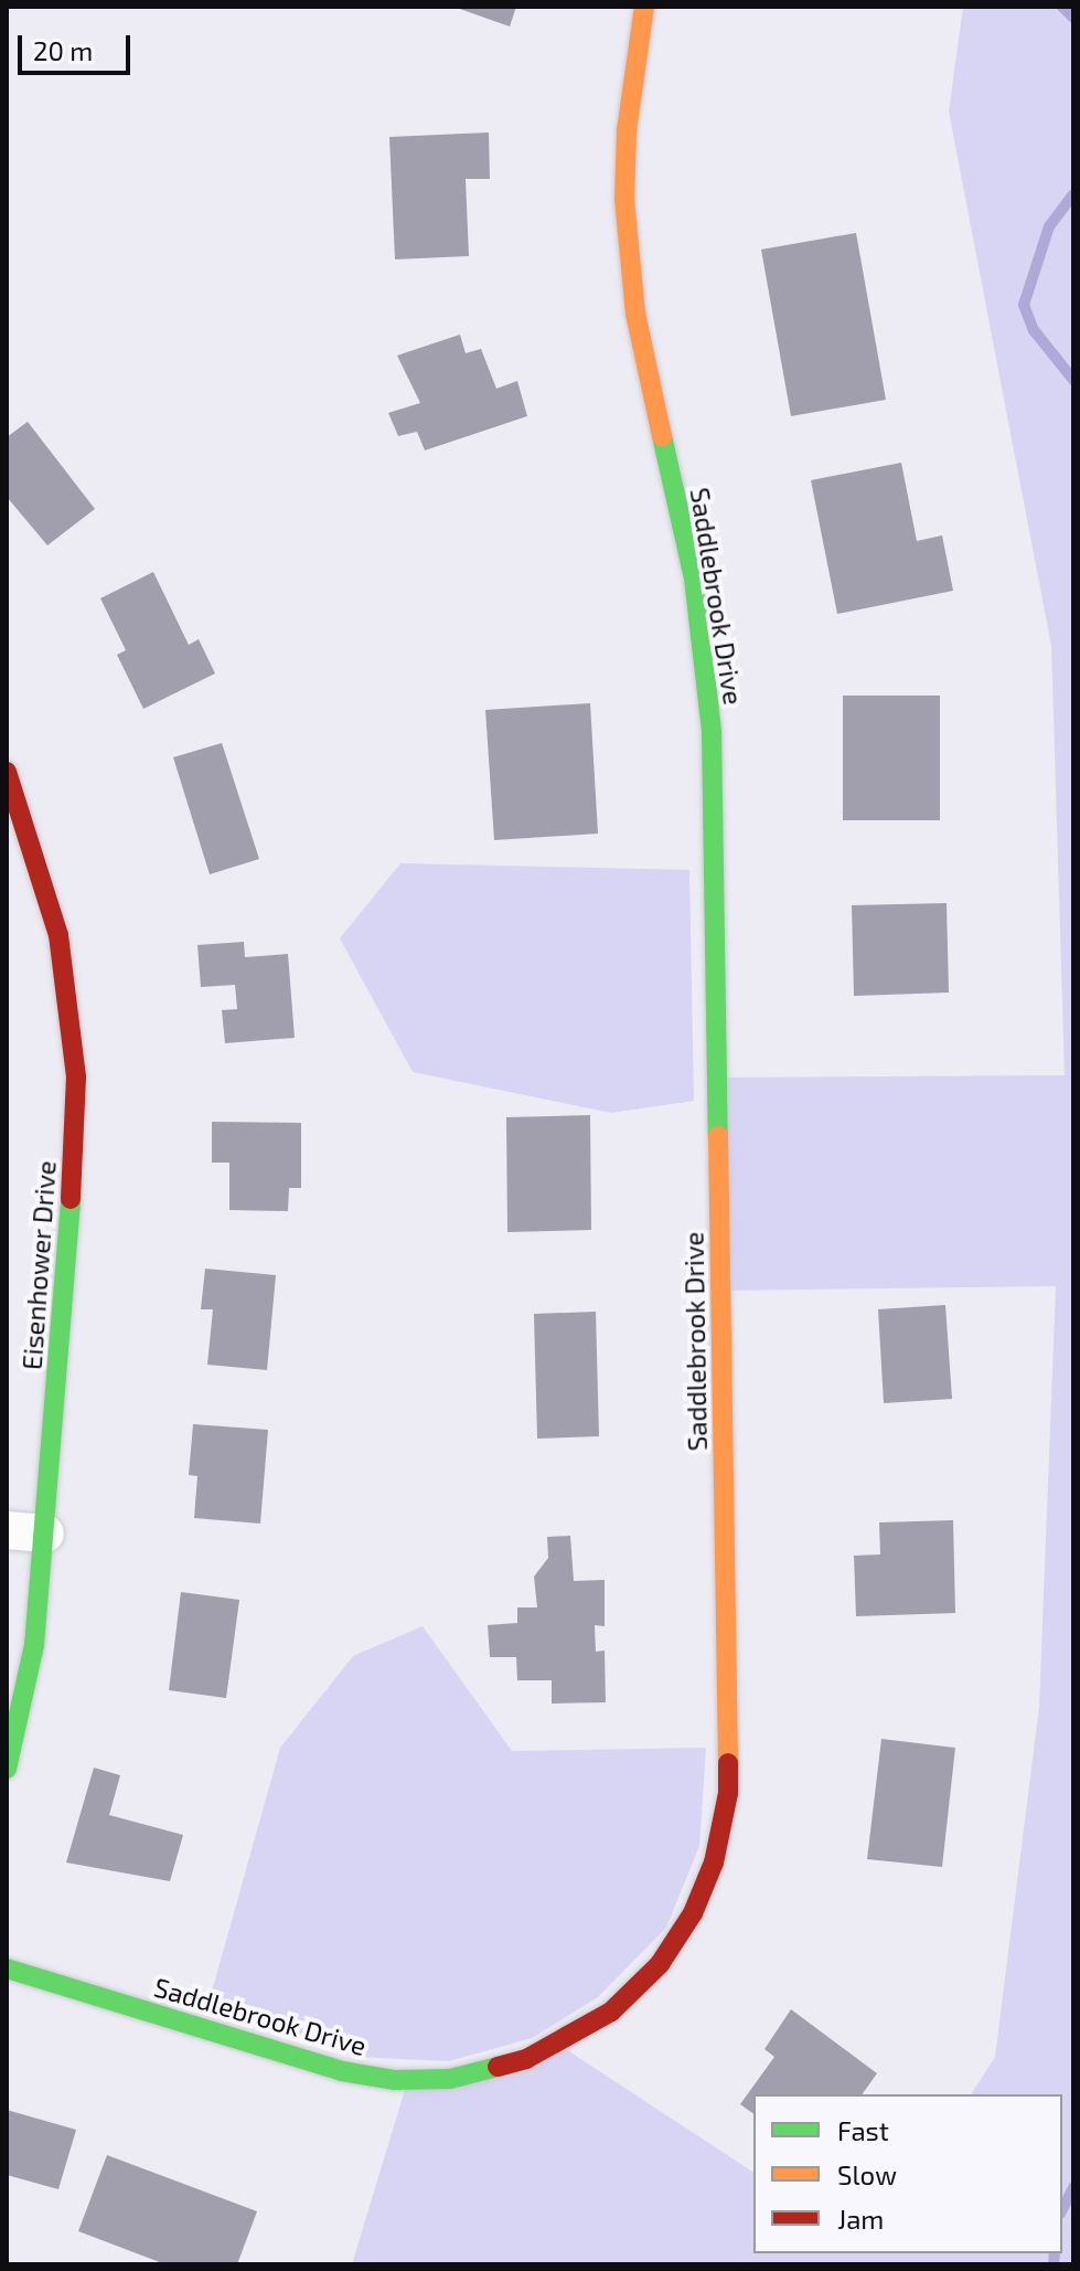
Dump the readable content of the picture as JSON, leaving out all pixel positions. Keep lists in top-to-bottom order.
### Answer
{
  "streets": {
    "street": ["Saddlebrook Drive", "Eisenhower Drive"]
  },
  "legend": ["Fast", "Slow", "Jam"],
  "scale_bar": "20 m"
}
